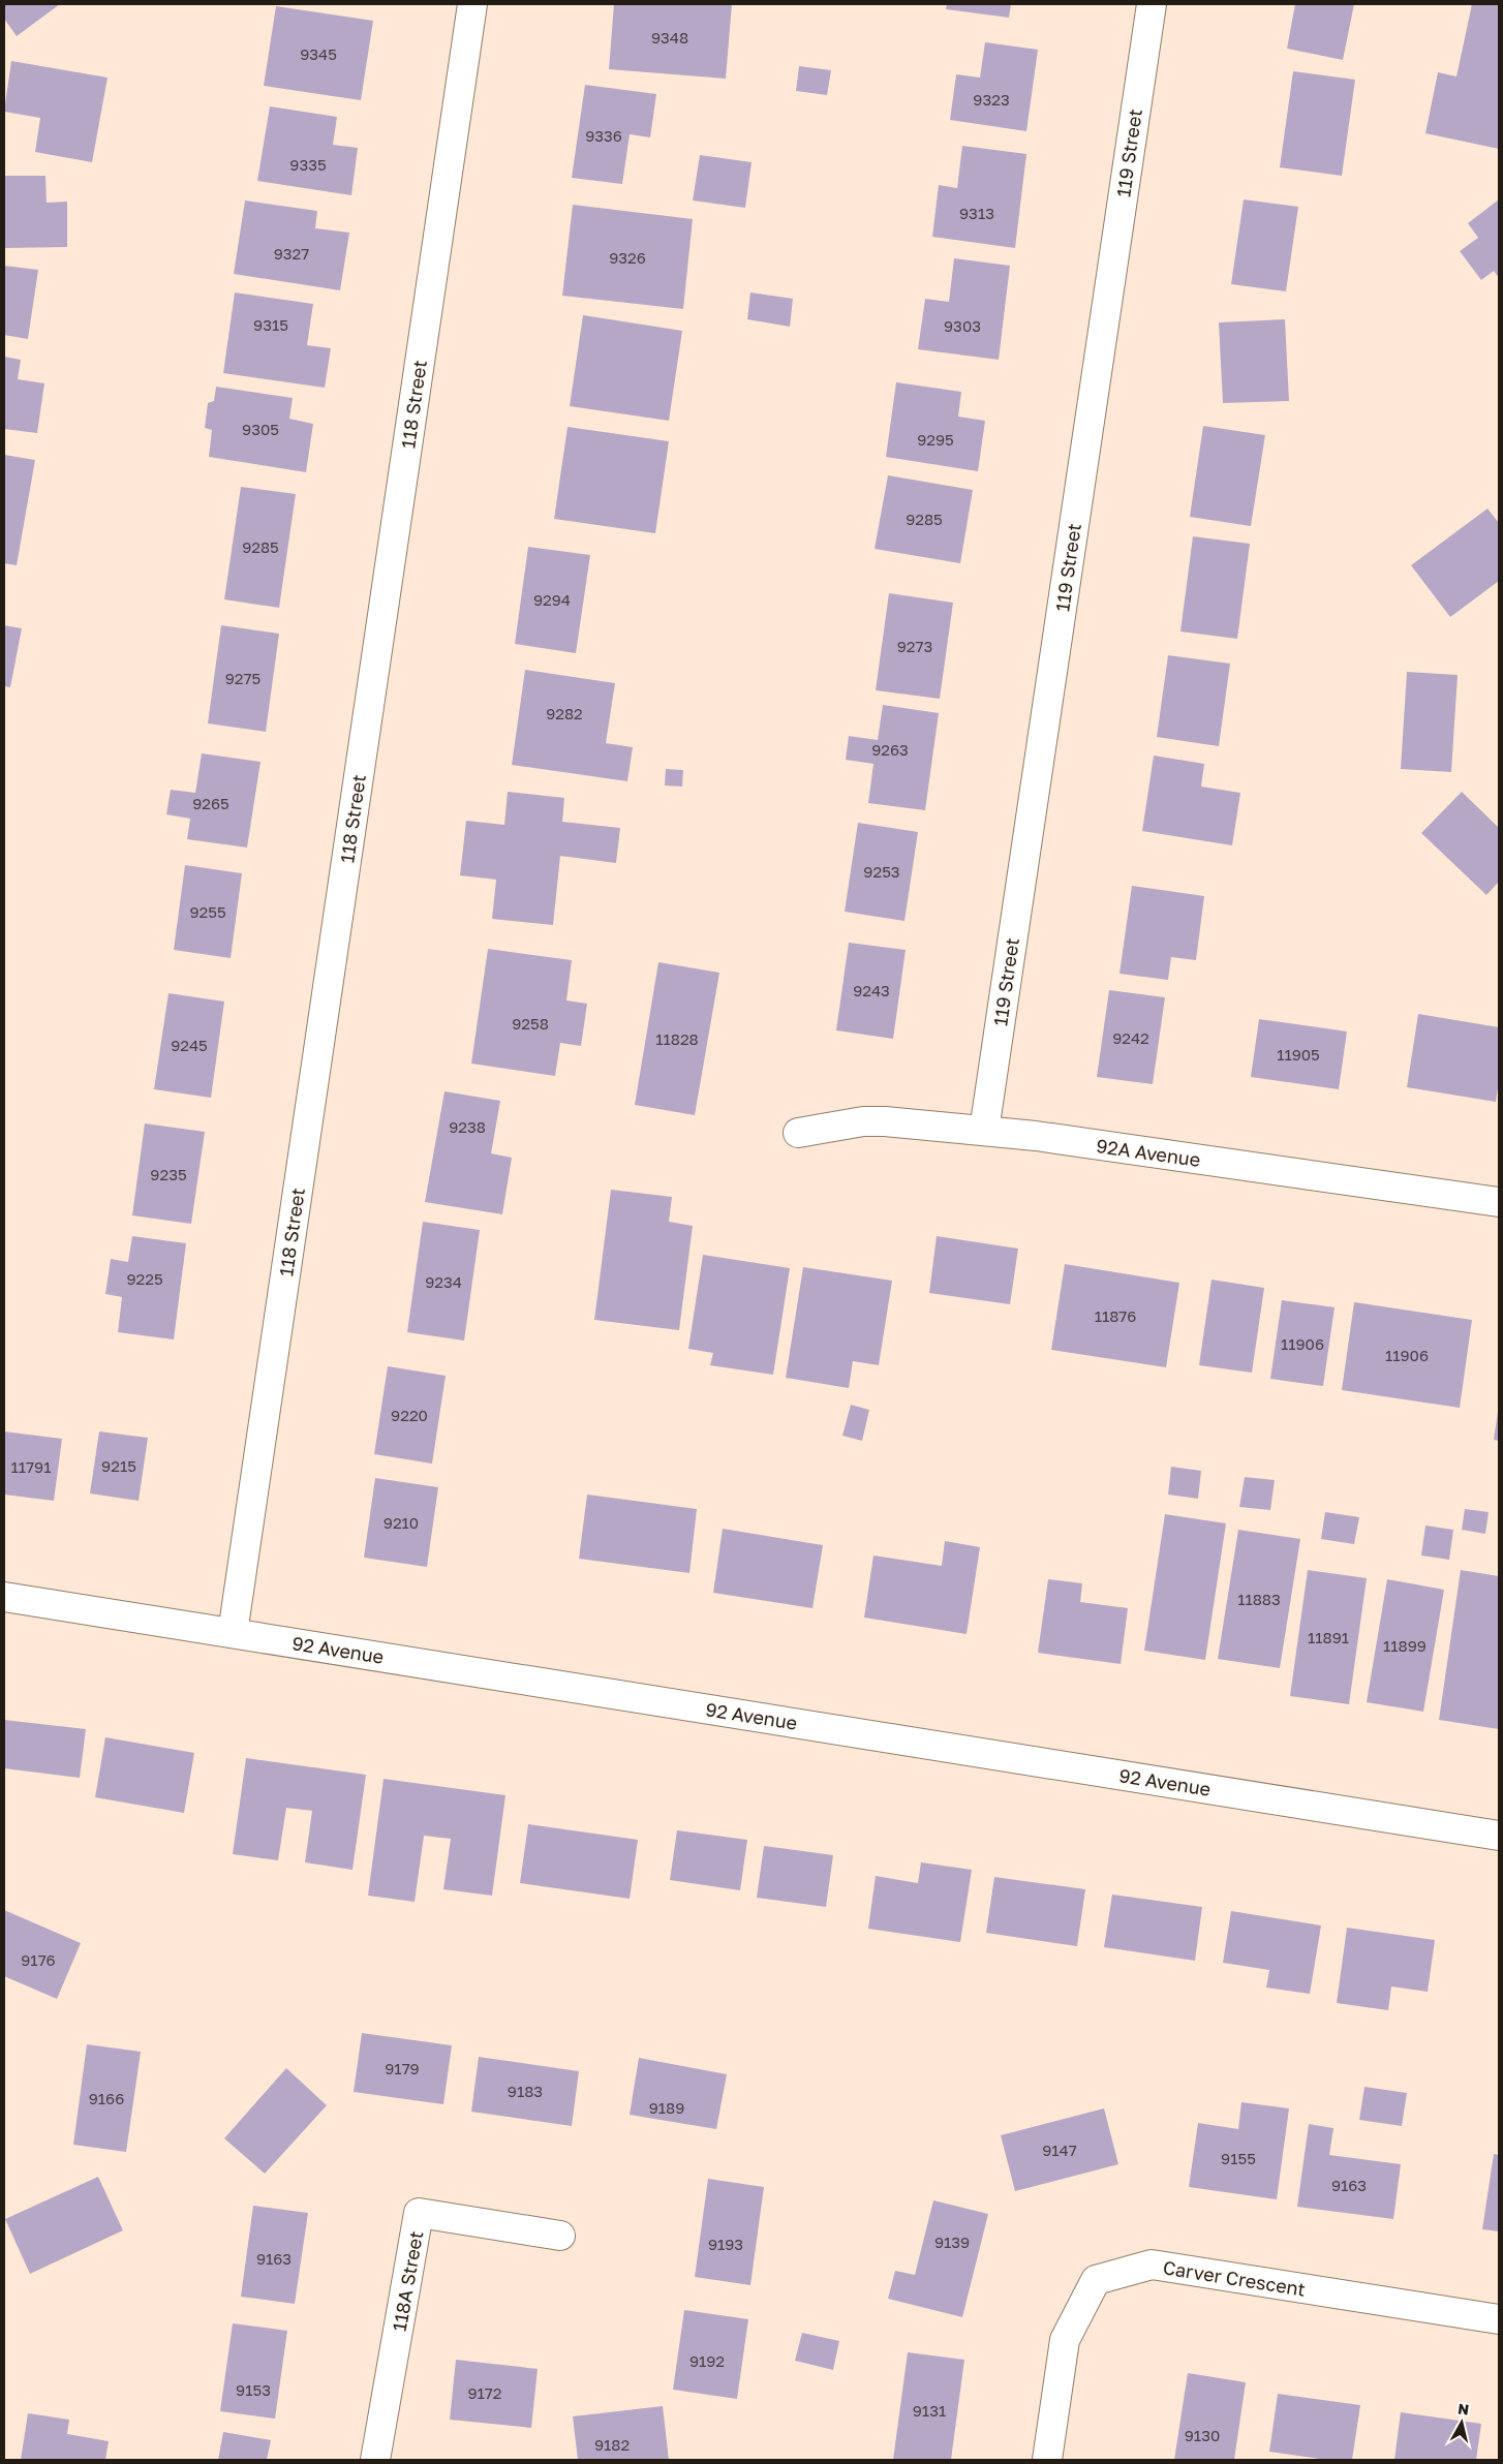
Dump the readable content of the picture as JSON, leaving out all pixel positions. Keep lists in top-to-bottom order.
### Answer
{
  "streets": {
    "street": [
      "119 Street",
      "118 Street",
      "92A Avenue",
      "92 Avenue",
      "Carver Crescent",
      "118A Street"
    ]
  },
  "crossings": [
    ["119 Street", "92A Avenue"],
    ["118 Street", "92 Avenue"]
  ],
  "house_numbers": [
    "9348",
    "9345",
    "9323",
    "9336",
    "9335",
    "9313",
    "9327",
    "9326",
    "9315",
    "9303",
    "9305",
    "9295",
    "9285",
    "9285",
    "9294",
    "9273",
    "9275",
    "9282",
    "9263",
    "9265",
    "9253",
    "9255",
    "9243",
    "9258",
    "9242",
    "11828",
    "9245",
    "11905",
    "9238",
    "9235",
    "9225",
    "9234",
    "11876",
    "11906",
    "11906",
    "9220",
    "9215",
    "11791",
    "9210",
    "11883",
    "11891",
    "11899",
    "9176",
    "9179",
    "9183",
    "9166",
    "9189",
    "9147",
    "9155",
    "9163",
    "9139",
    "9193",
    "9163",
    "9192",
    "9153",
    "9172",
    "9131",
    "9130",
    "9182"
  ],
  "north": "top"
}
